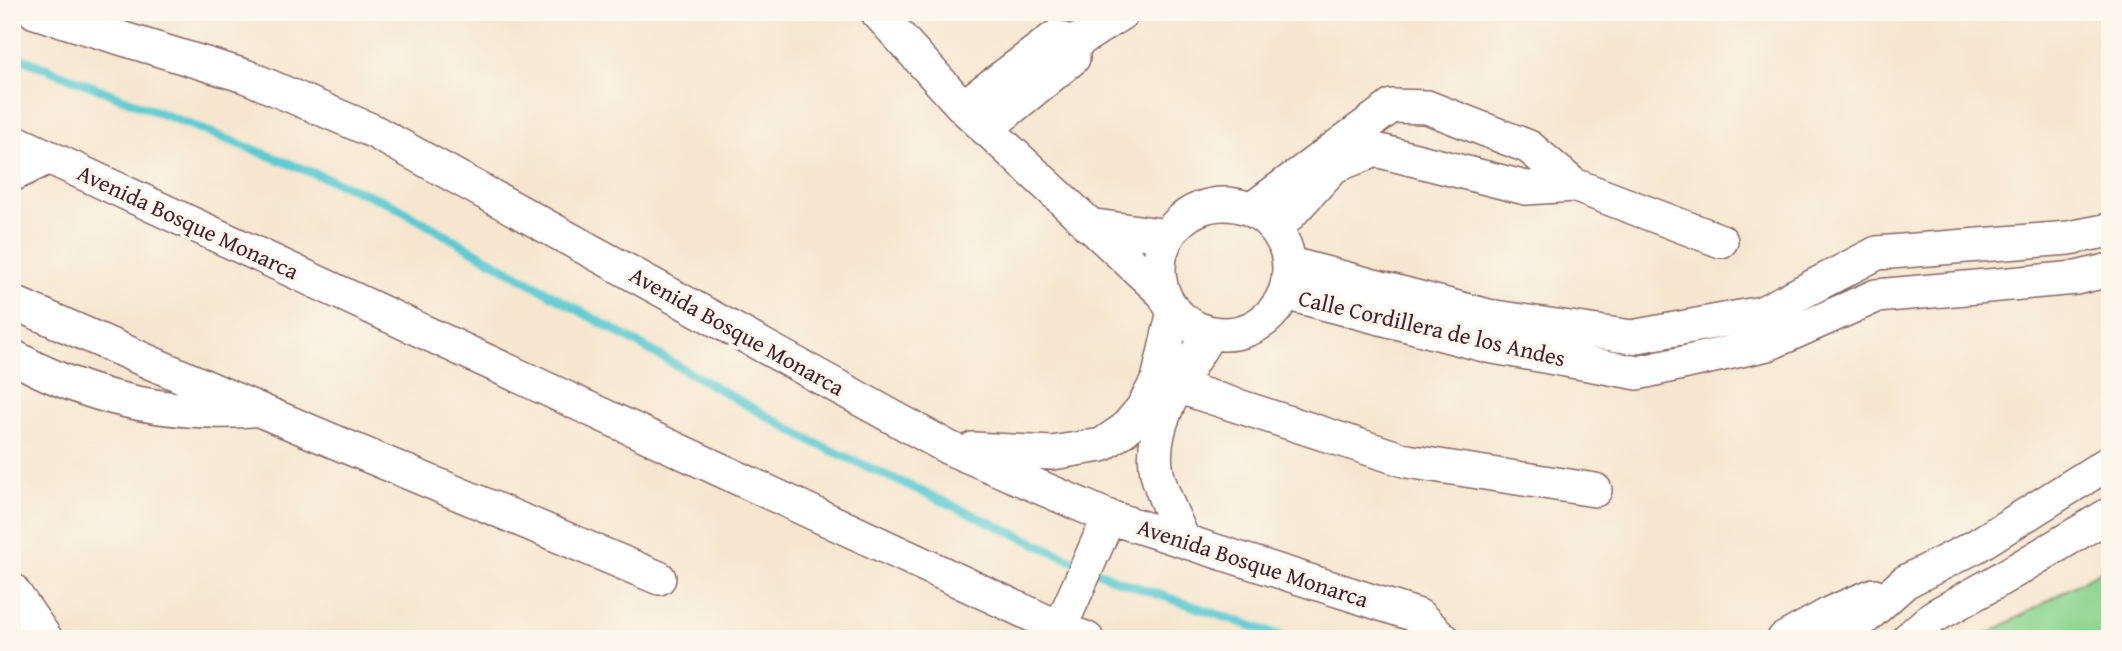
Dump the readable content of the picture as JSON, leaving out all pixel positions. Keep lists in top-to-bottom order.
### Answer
{
  "streets": {
    "street": ["Avenida Bosque Monarca", "Calle Cordillera de los Andes"]
  }
}
